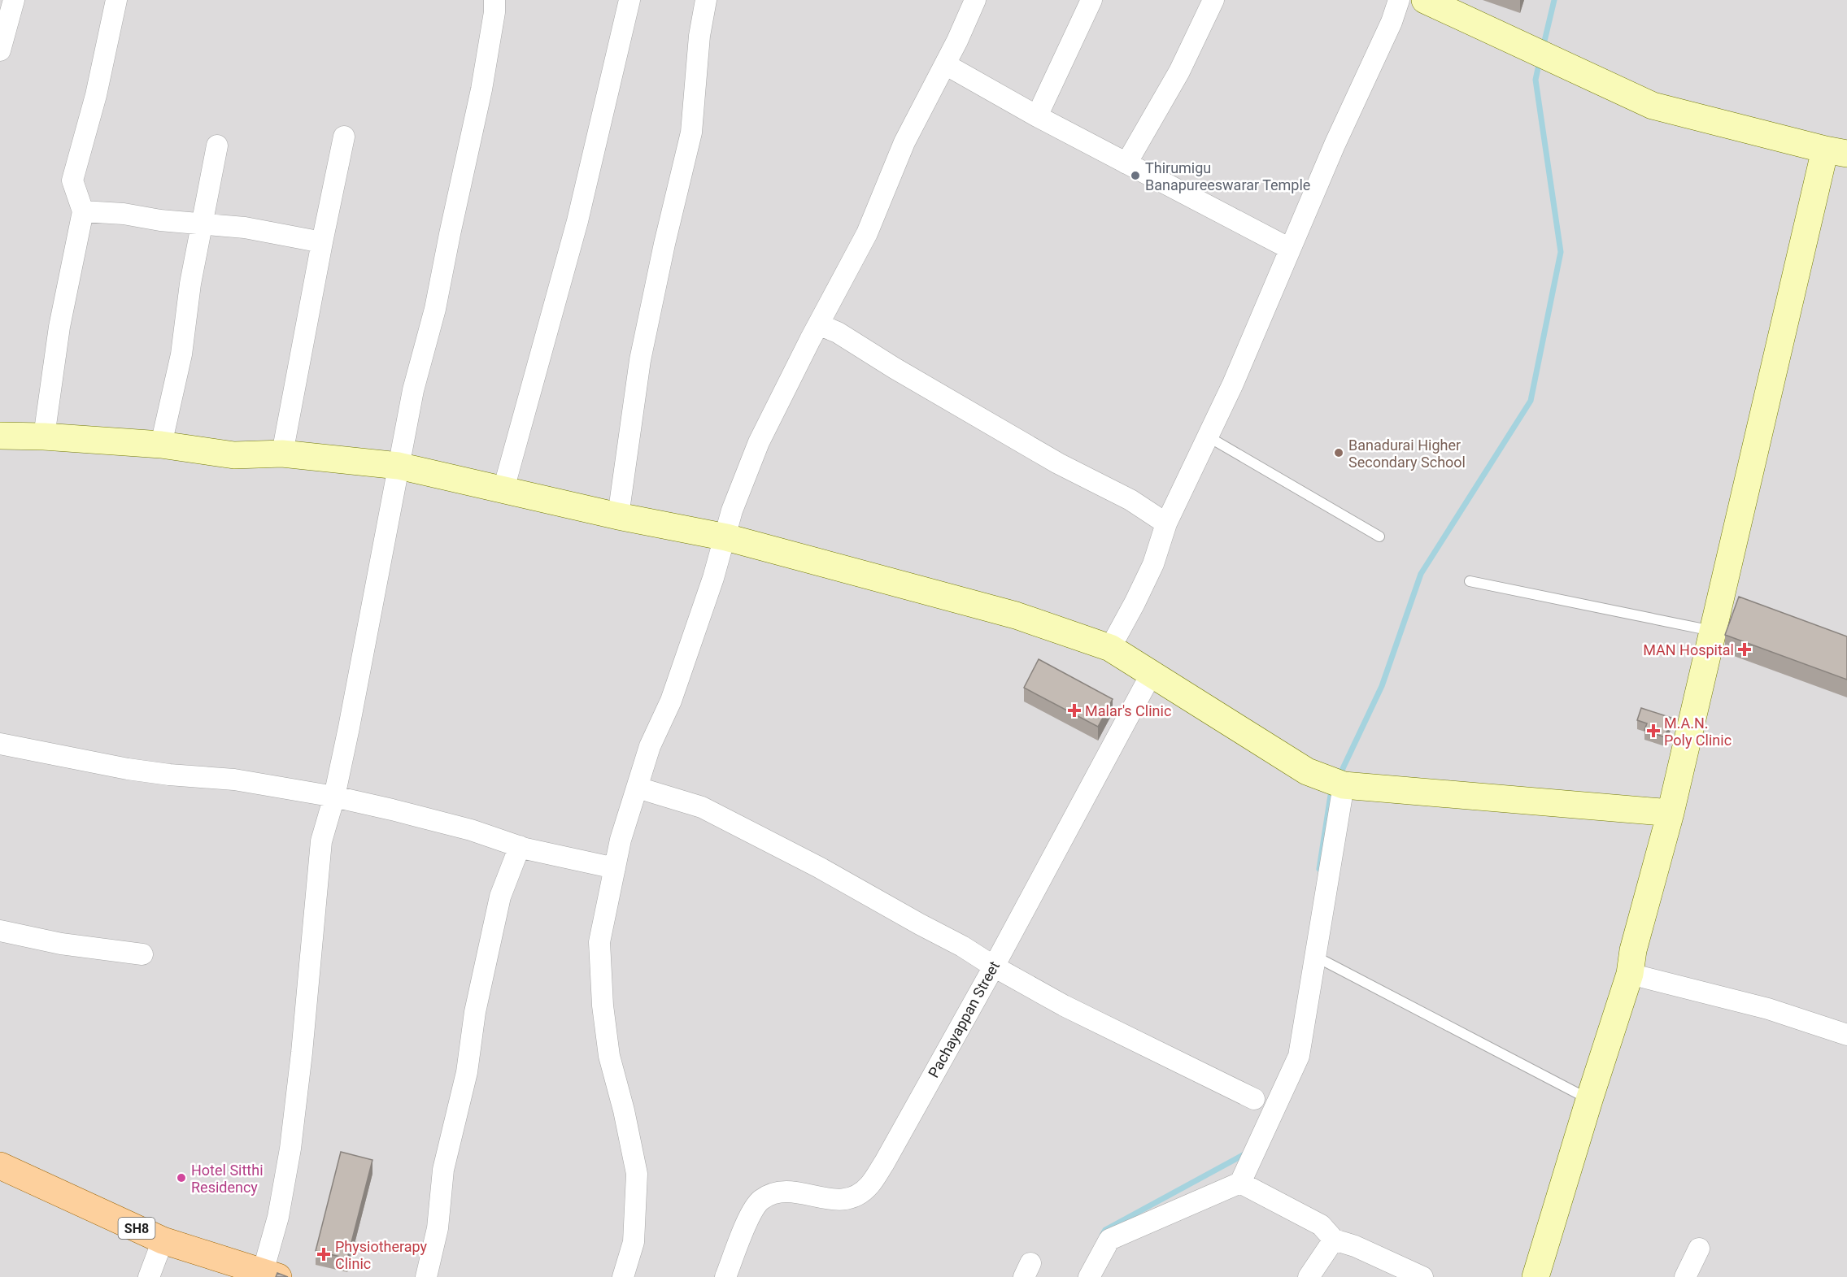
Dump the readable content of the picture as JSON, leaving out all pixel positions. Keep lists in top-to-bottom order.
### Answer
{
  "streets": {
    "main road": ["SH8"],
    "street": ["Pachayappan Street"]
  },
  "places": {
    "other": ["Thirumigu Banapureeswarar Temple", "Banadurai Higher Secondary School", "Hotel Sitthi Residency"],
    "health": [
      "MAN Hospital",
      "Malar's Clinic",
      "M.A.N. Poly Clinic",
      "Physiotherapy Clinic"
    ]
  }
}
